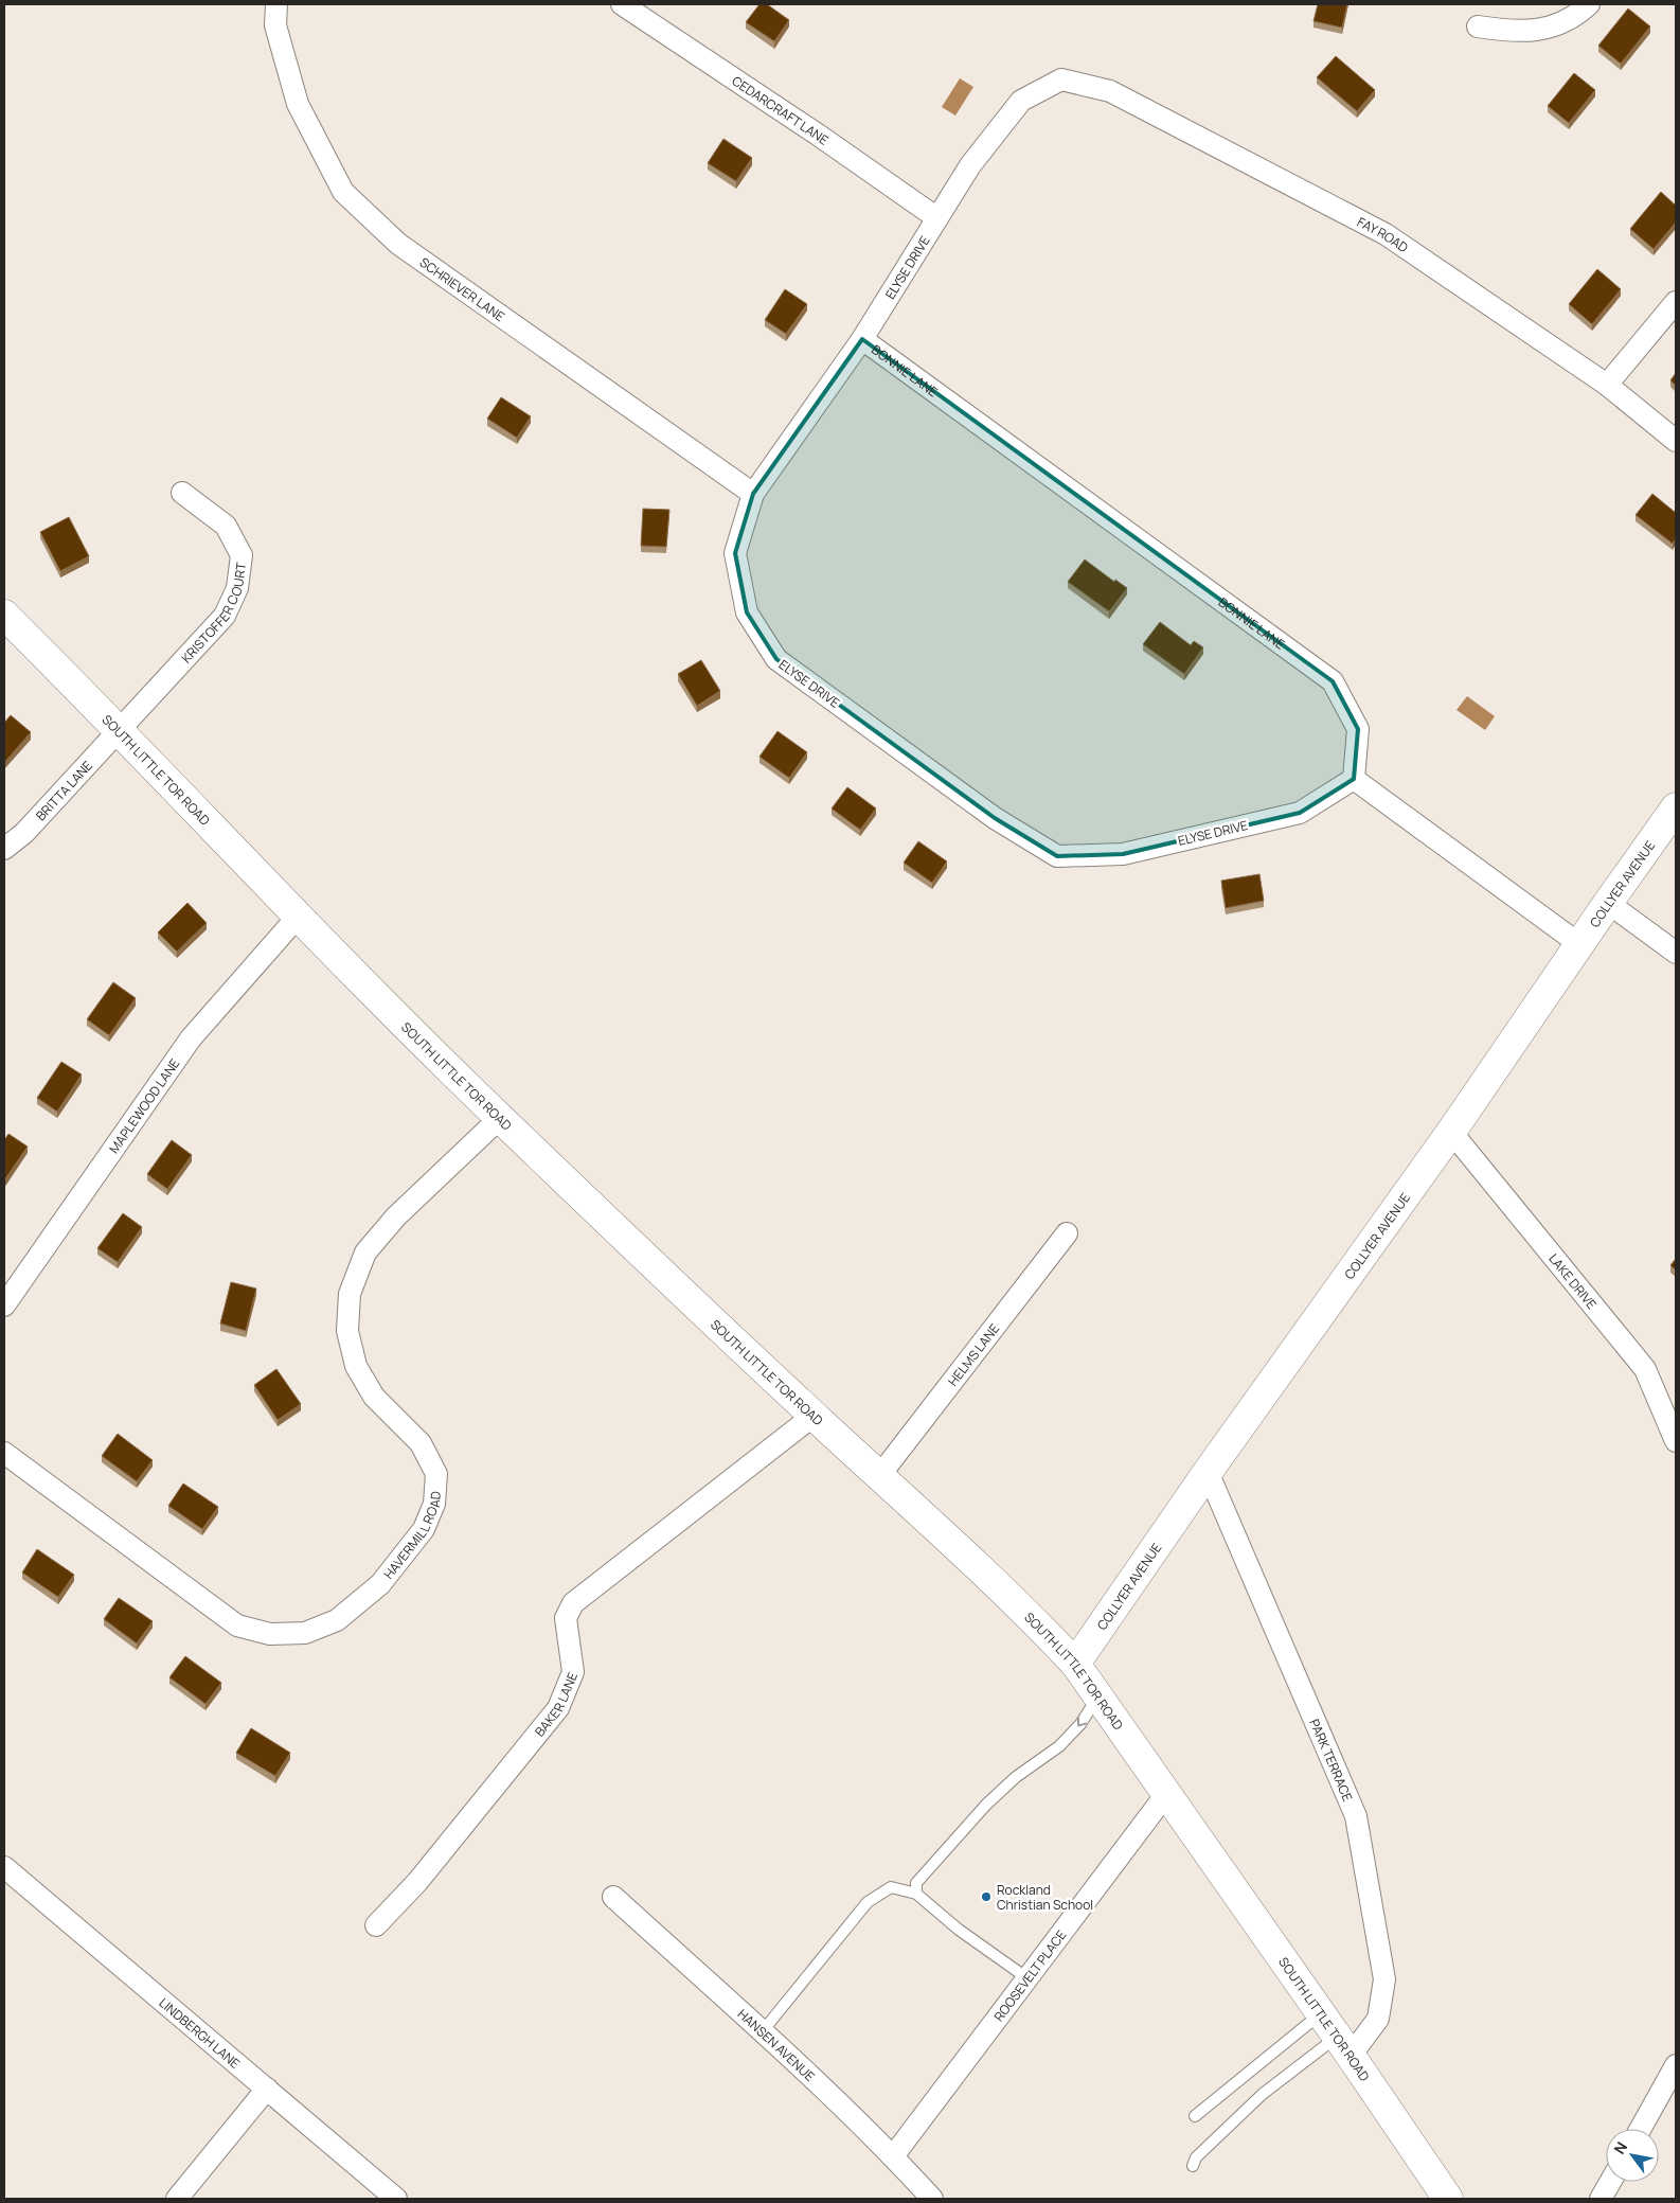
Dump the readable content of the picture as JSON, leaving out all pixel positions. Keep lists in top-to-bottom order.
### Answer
{
  "streets": {
    "street": [
      "CEDARCRAFT LANE",
      "FAY ROAD",
      "ELYSE DRIVE",
      "SCHRIEVER LANE",
      "BONNIE LANE",
      "KRISTOFFER COURT",
      "SOUTH LITTLE TOR ROAD",
      "BRITTA LANE",
      "COLLYER AVENUE",
      "MAPLEWOOD LANE",
      "LAKE DRIVE",
      "HELMS LANE",
      "HAVERMILL ROAD",
      "BAKER LANE",
      "PARK TERRACE",
      "ROOSEVELT PLACE",
      "LINDBERGH LANE",
      "HANSEN AVENUE"
    ]
  },
  "crossings": [
    ["CEDARCRAFT LANE", "ELYSE DRIVE"],
    ["FAY ROAD", "ELYSE DRIVE"],
    ["ELYSE DRIVE", "SCHRIEVER LANE"],
    ["ELYSE DRIVE", "BONNIE LANE"],
    ["KRISTOFFER COURT", "SOUTH LITTLE TOR ROAD"],
    ["KRISTOFFER COURT", "BRITTA LANE"],
    ["SOUTH LITTLE TOR ROAD", "BRITTA LANE"],
    ["SOUTH LITTLE TOR ROAD", "COLLYER AVENUE"],
    ["SOUTH LITTLE TOR ROAD", "MAPLEWOOD LANE"],
    ["SOUTH LITTLE TOR ROAD", "HELMS LANE"],
    ["SOUTH LITTLE TOR ROAD", "HAVERMILL ROAD"],
    ["SOUTH LITTLE TOR ROAD", "BAKER LANE"],
    ["SOUTH LITTLE TOR ROAD", "PARK TERRACE"],
    ["SOUTH LITTLE TOR ROAD", "ROOSEVELT PLACE"],
    ["COLLYER AVENUE", "LAKE DRIVE"],
    ["COLLYER AVENUE", "PARK TERRACE"],
    ["ROOSEVELT PLACE", "HANSEN AVENUE"]
  ],
  "places": ["Rockland Christian School"],
  "north": "top left"
}
